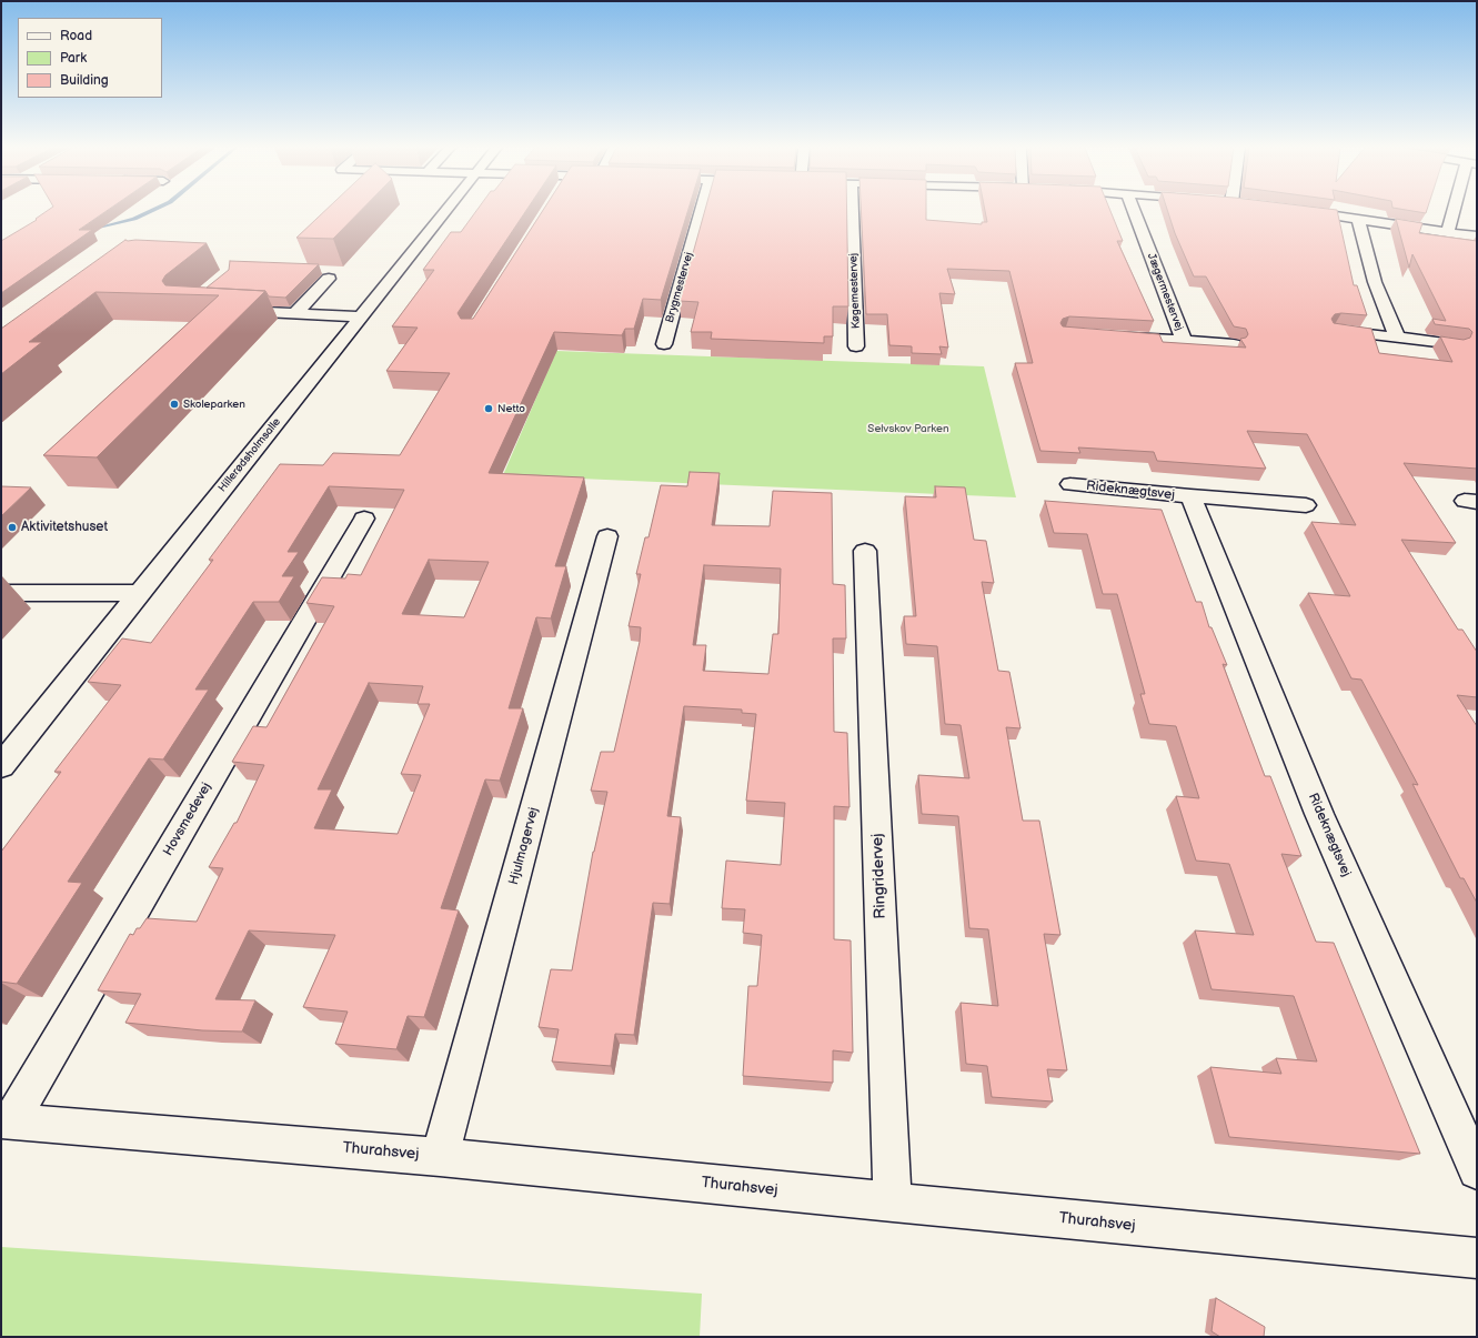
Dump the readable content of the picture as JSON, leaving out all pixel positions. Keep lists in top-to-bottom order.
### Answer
{
  "streets": {
    "street": [
      "Brygmestervej",
      "Køgemestervej",
      "Jægermestervej",
      "Hillerødsholmsalle",
      "Rideknægtsvej",
      "Hovsmedevej",
      "Hjulmagervej",
      "Ringridervej",
      "Thurahsvej"
    ]
  },
  "crossings": [
    ["Hovsmedevej", "Thurahsvej"],
    ["Hjulmagervej", "Thurahsvej"],
    ["Ringridervej", "Thurahsvej"]
  ],
  "parks": ["Selvskov Parken"],
  "places": ["Skoleparken", "Netto", "Aktivitetshuset"],
  "legend": ["Road", "Park", "Building"]
}
